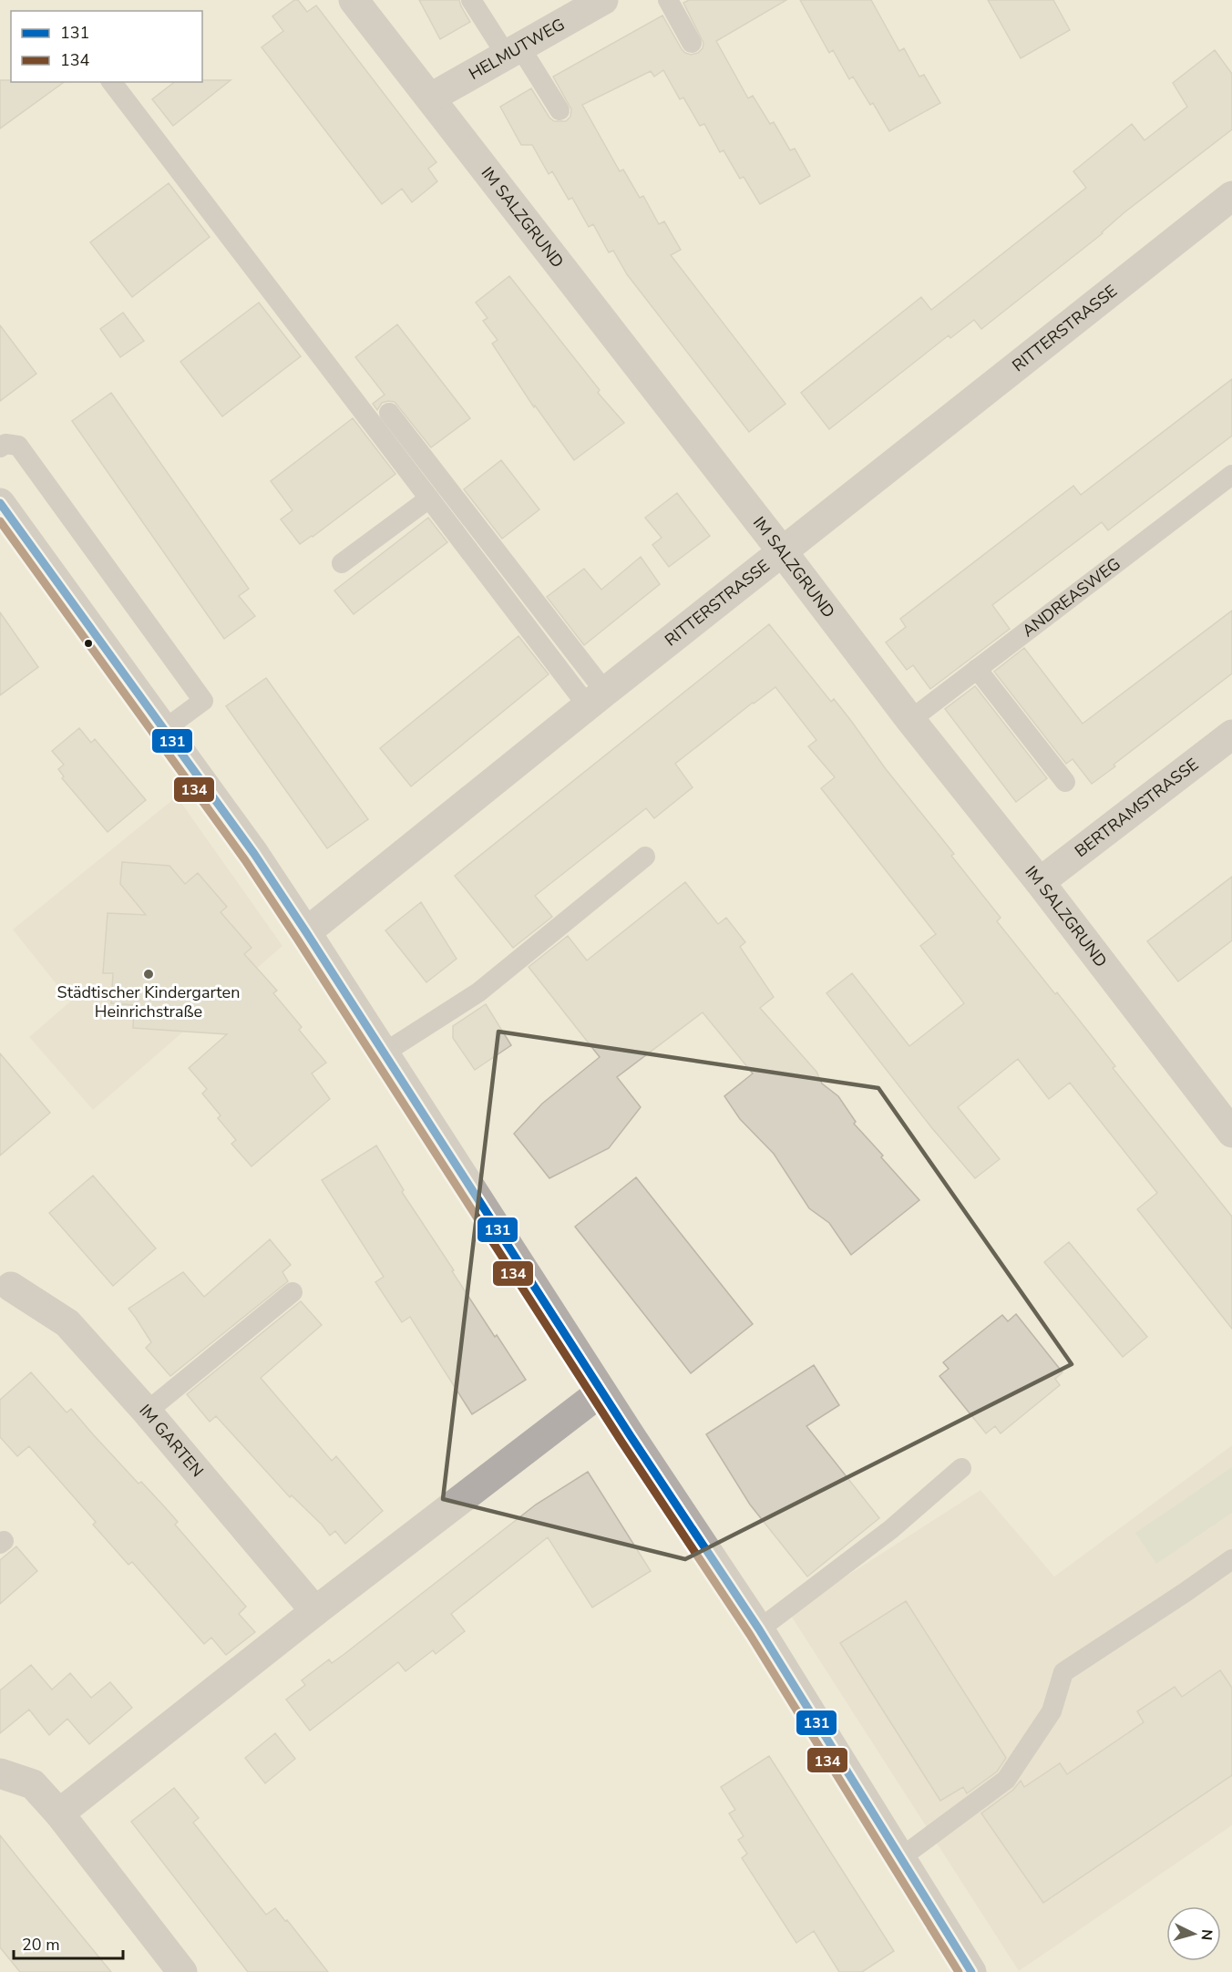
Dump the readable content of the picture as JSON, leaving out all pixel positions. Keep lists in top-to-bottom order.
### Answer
{
  "streets": {
    "street": [
      "HELMUTWEG",
      "IM SALZGRUND",
      "RITTERSTRASSE",
      "BERTRAMSTRASSE",
      "IM GARTEN"
    ],
    "lane": ["ANDREASWEG"]
  },
  "crossings": [
    ["HELMUTWEG", "IM SALZGRUND"],
    ["IM SALZGRUND", "RITTERSTRASSE"],
    ["IM SALZGRUND", "ANDREASWEG"],
    ["IM SALZGRUND", "BERTRAMSTRASSE"]
  ],
  "places": ["Städtischer Kindergarten Heinrichstraße"],
  "lines": ["transit line 131", "transit line 134"],
  "legend": ["131", "134"],
  "scale_bar": "20 m",
  "north": "right"
}
